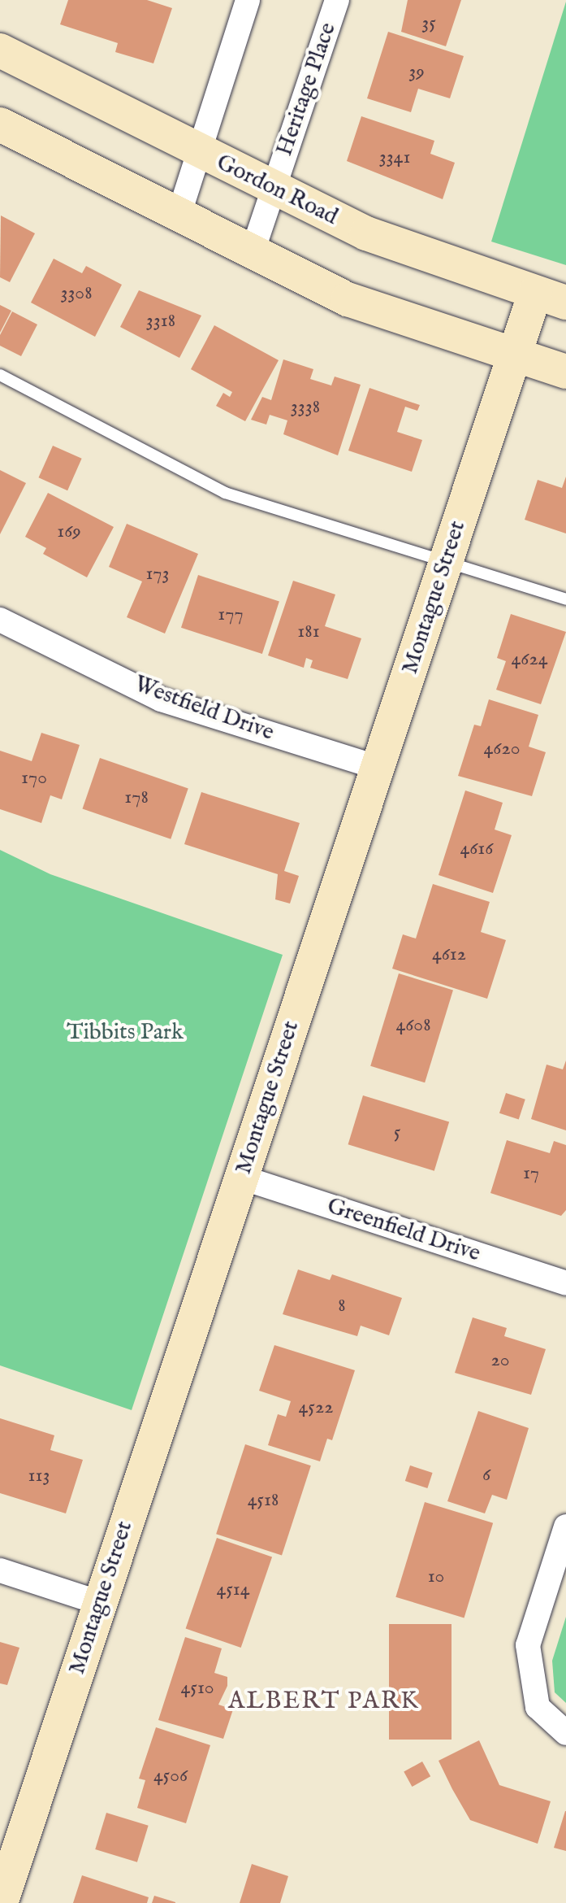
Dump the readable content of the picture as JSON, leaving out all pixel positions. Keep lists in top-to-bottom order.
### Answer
{
  "streets": {
    "street": [
      "Heritage Place",
      "Gordon Road",
      "Montague Street",
      "Westfield Drive",
      "Greenfield Drive"
    ]
  },
  "crossings": [
    ["Heritage Place", "Gordon Road"],
    ["Gordon Road", "Montague Street"],
    ["Montague Street", "Westfield Drive"],
    ["Montague Street", "Greenfield Drive"]
  ],
  "districts": ["ALBERT PARK"],
  "parks": ["Tibbits Park"],
  "house_numbers": [
    "35",
    "39",
    "3341",
    "3308",
    "3318",
    "3338",
    "169",
    "173",
    "177",
    "181",
    "4624",
    "4620",
    "170",
    "178",
    "4616",
    "4612",
    "4608",
    "5",
    "17",
    "8",
    "20",
    "4522",
    "6",
    "113",
    "4518",
    "10",
    "4514",
    "4510",
    "4506"
  ]
}
